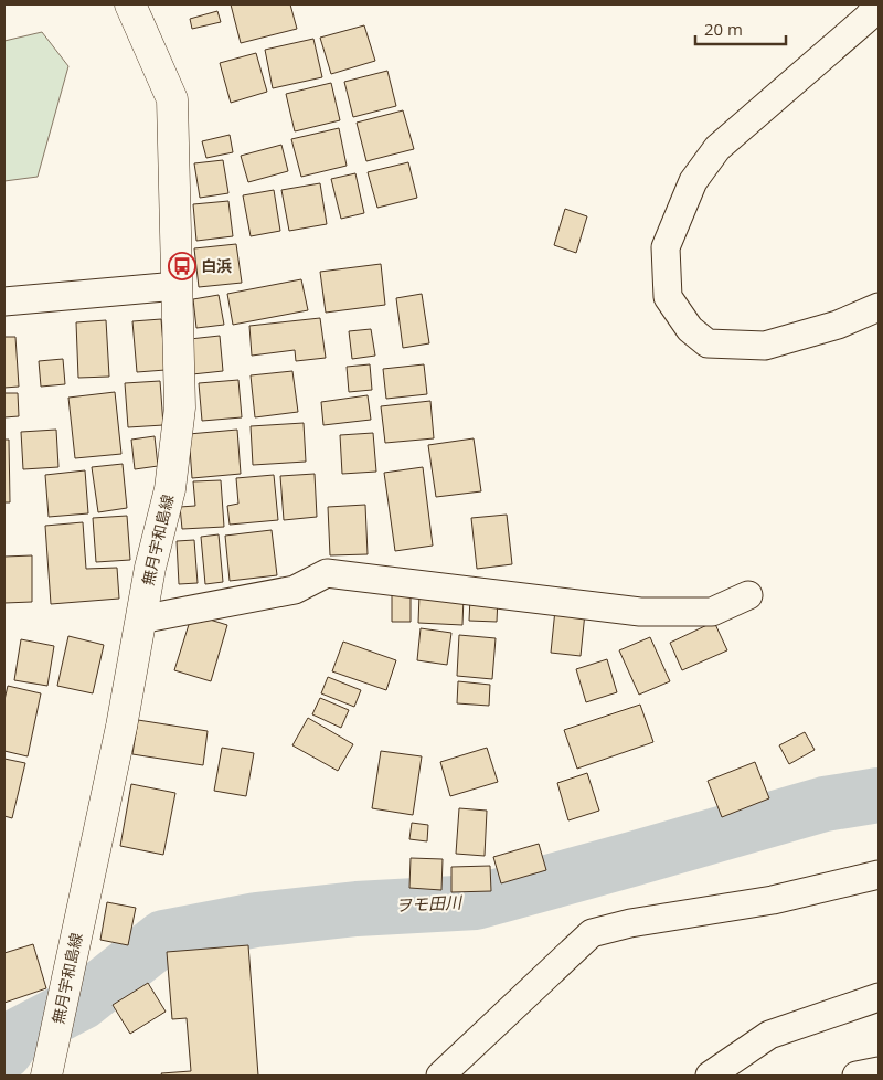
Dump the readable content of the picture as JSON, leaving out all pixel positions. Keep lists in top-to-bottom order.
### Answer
{
  "streets": {
    "main road": ["無月宇和島線"]
  },
  "water": ["ヲモ田川"],
  "places": {
    "bus stop": ["白浜"]
  },
  "scale_bar": "20 m"
}
